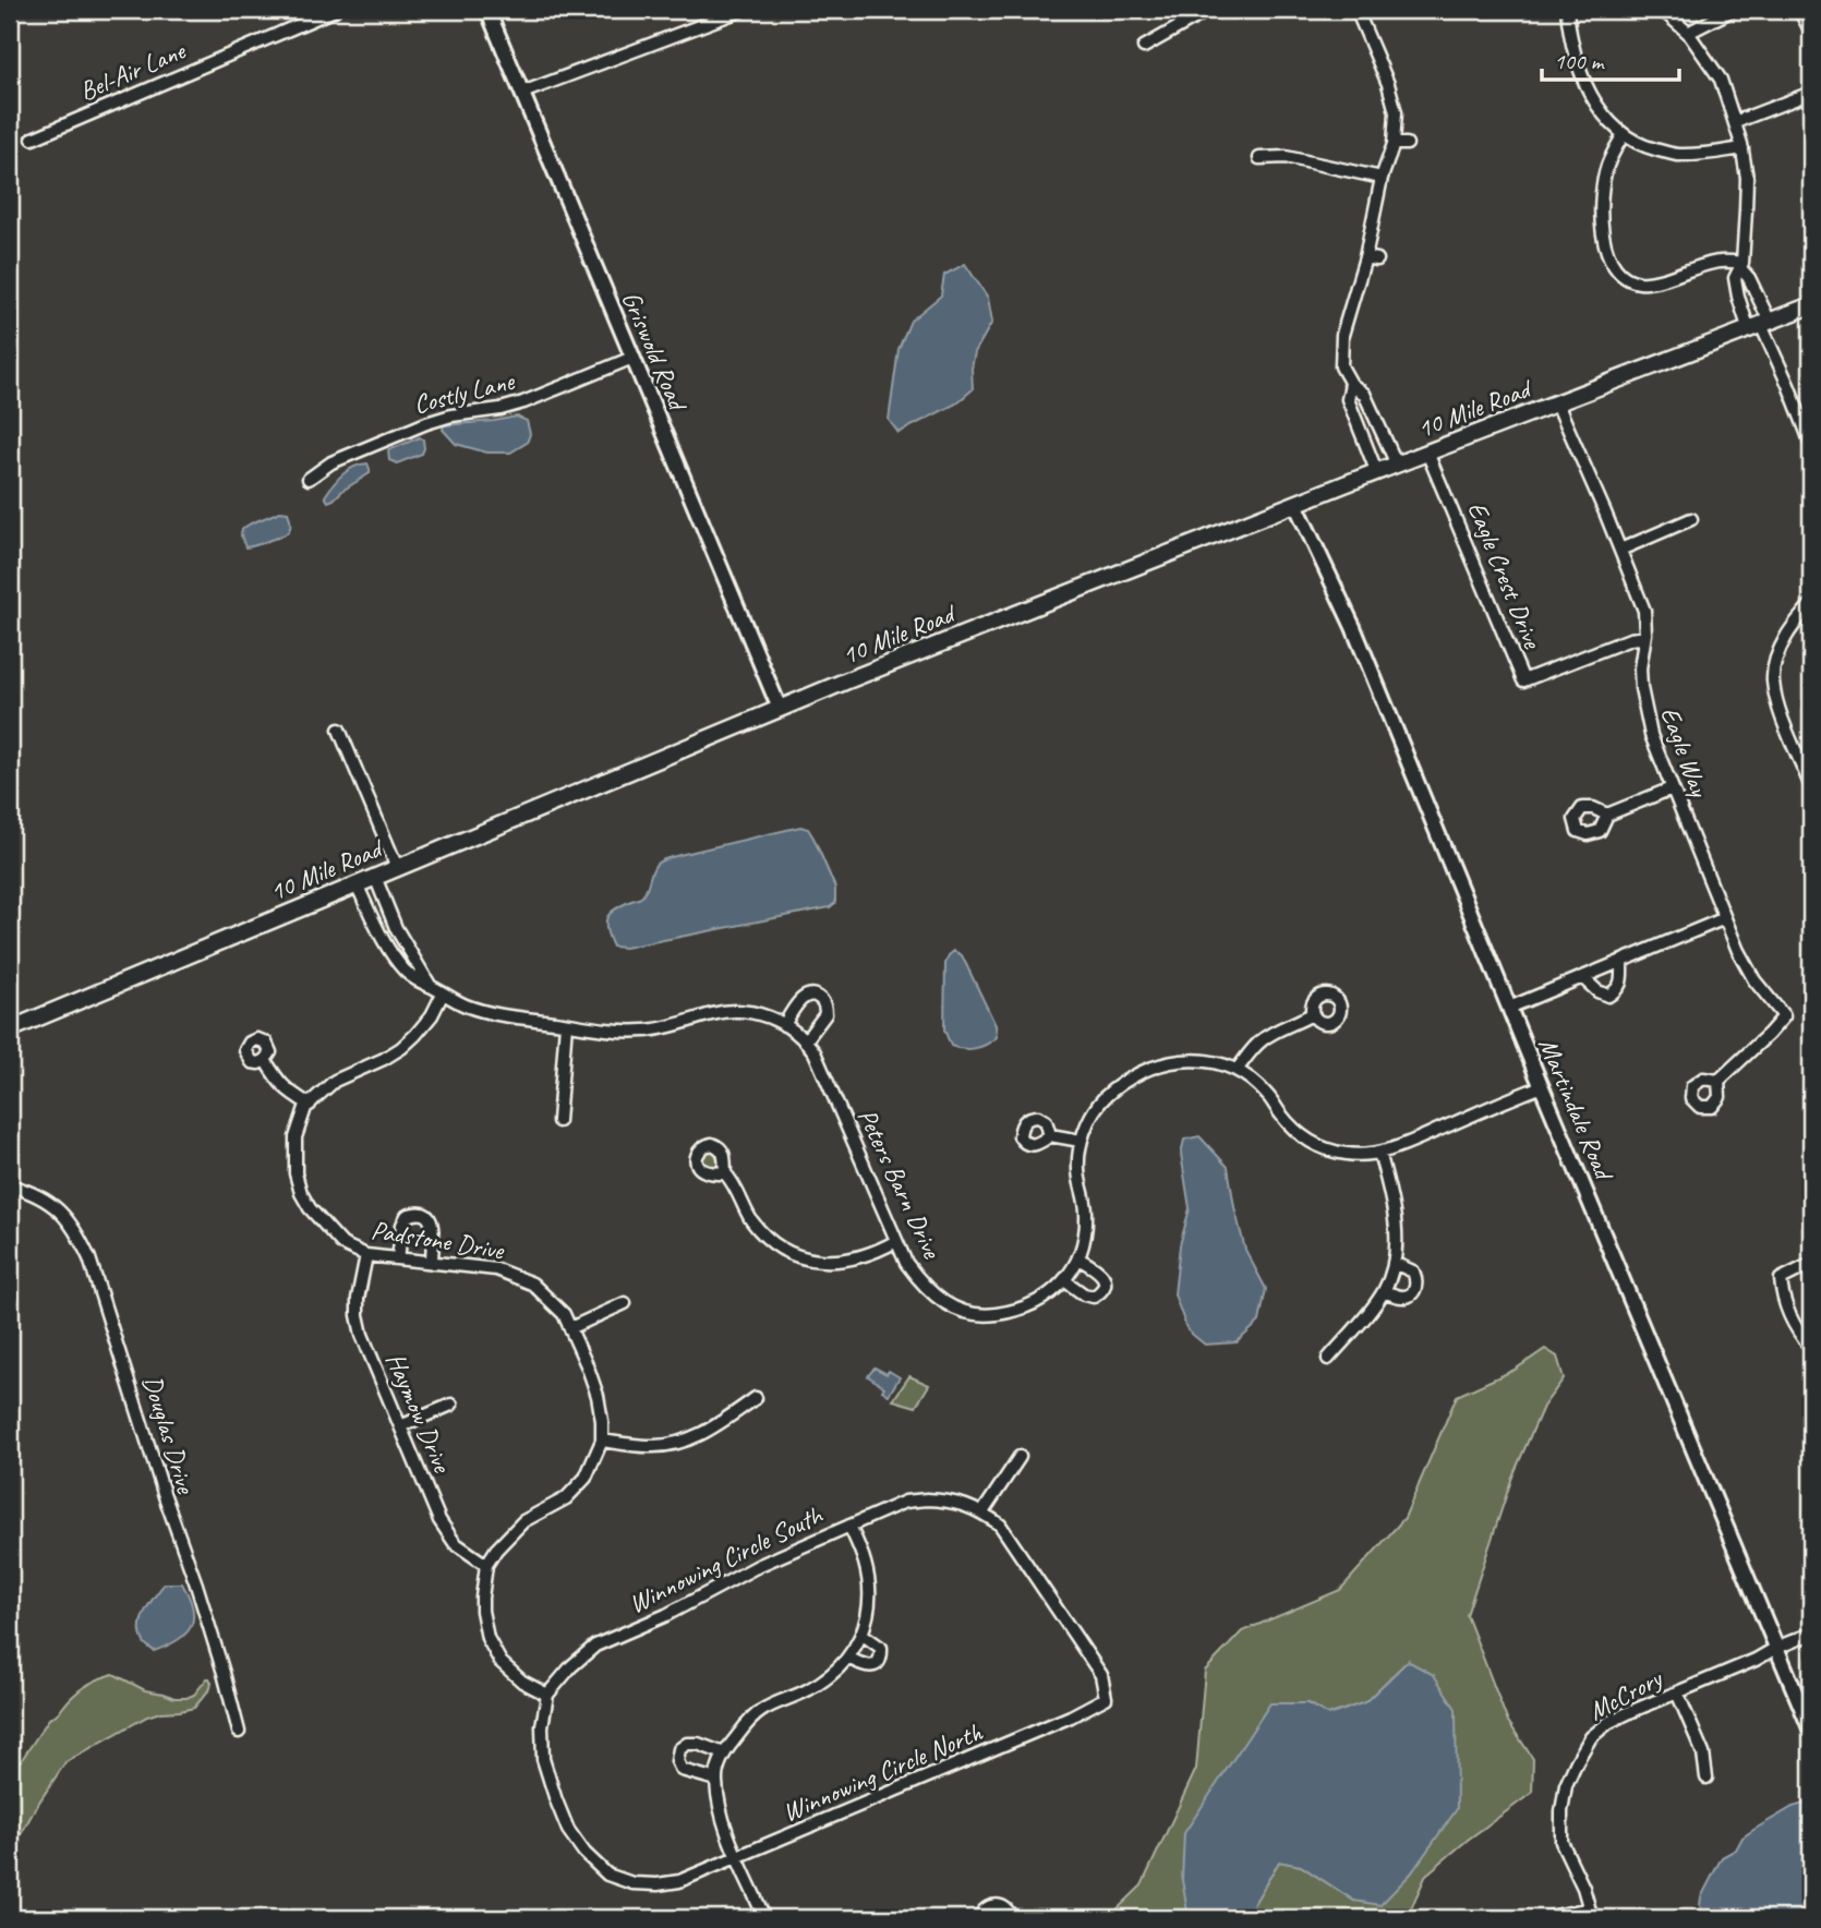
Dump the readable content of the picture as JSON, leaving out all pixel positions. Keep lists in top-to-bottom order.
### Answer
{
  "streets": {
    "main road": ["10 Mile Road"],
    "street": [
      "Bel-Air Lane",
      "Griswold Road",
      "Costly Lane",
      "Eagle Crest Drive",
      "Eagle Way",
      "Martindale Road",
      "Peters Barn Drive",
      "Padstone Drive",
      "Haymow Drive",
      "Douglas Drive",
      "Winnowing Circle South",
      "McCrory",
      "Winnowing Circle North"
    ]
  },
  "crossings": [
    ["Griswold Road", "Costly Lane"],
    ["Griswold Road", "10 Mile Road"],
    ["10 Mile Road", "Eagle Crest Drive"],
    ["10 Mile Road", "Eagle Way"],
    ["10 Mile Road", "Martindale Road"],
    ["10 Mile Road", "Peters Barn Drive"],
    ["Eagle Crest Drive", "Eagle Way"],
    ["Martindale Road", "Peters Barn Drive"],
    ["Martindale Road", "McCrory"],
    ["Peters Barn Drive", "Padstone Drive"],
    ["Padstone Drive", "Haymow Drive"],
    ["Winnowing Circle South", "Winnowing Circle North"]
  ],
  "scale_bar": "100 m"
}
